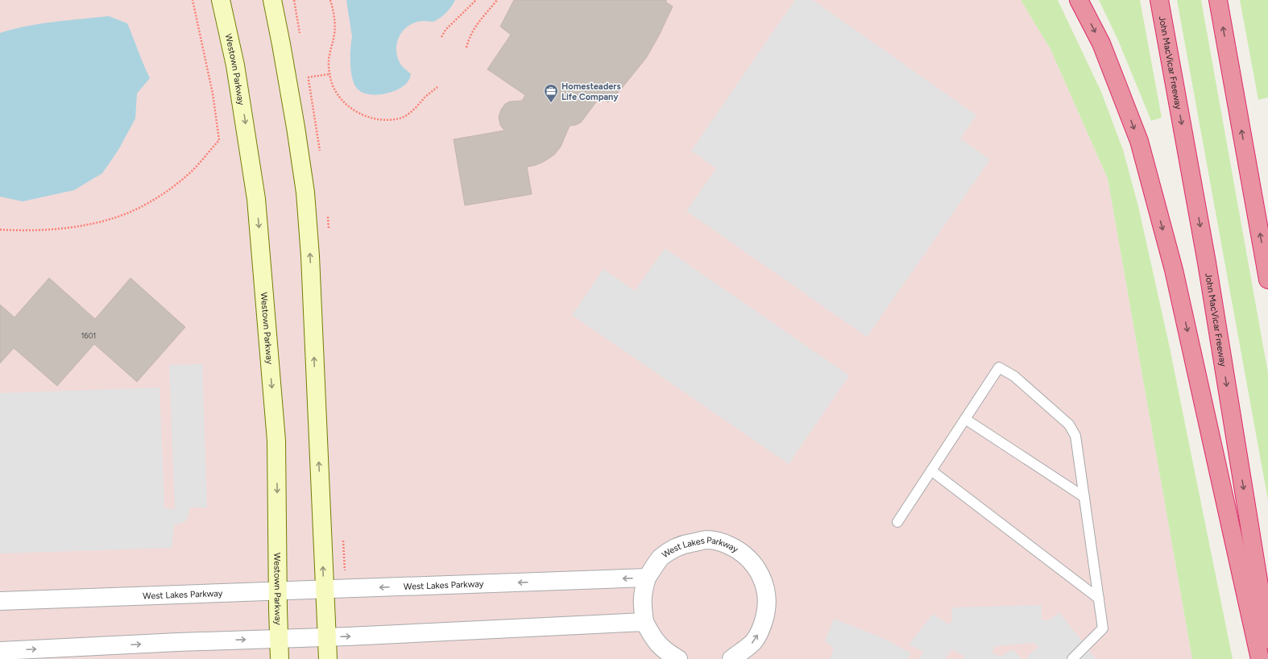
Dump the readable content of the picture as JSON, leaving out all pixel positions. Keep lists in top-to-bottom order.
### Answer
{
  "streets": {
    "highway": ["John MacVicar Freeway"],
    "street": ["Westown Parkway", "West Lakes Parkway"]
  },
  "crossings": [
    ["Westown Parkway", "West Lakes Parkway"]
  ],
  "places": {
    "office": ["Homesteaders Life Company"]
  },
  "house_numbers": ["1601"]
}
